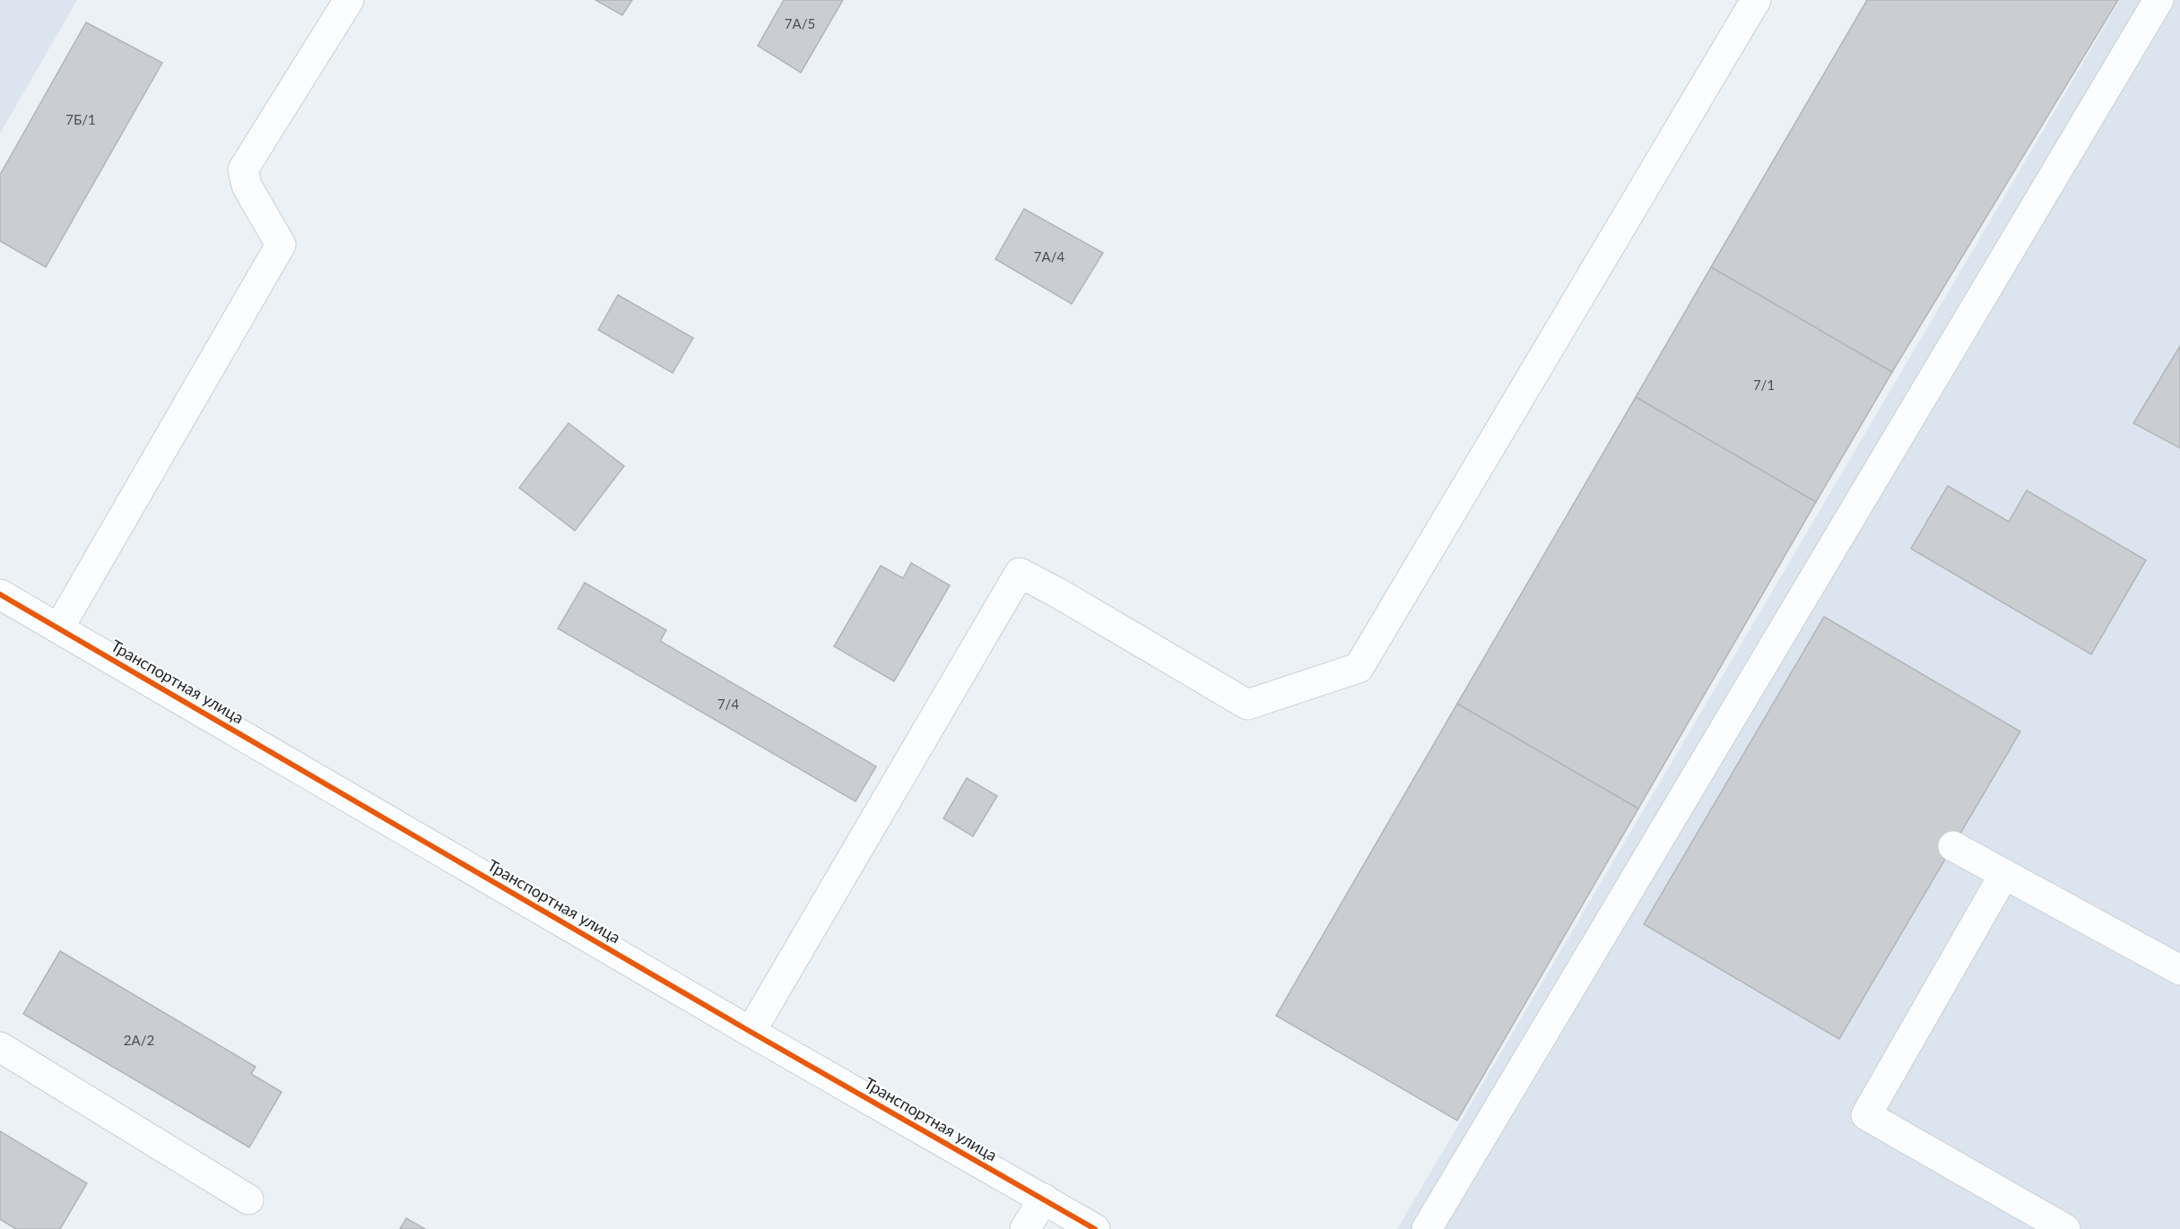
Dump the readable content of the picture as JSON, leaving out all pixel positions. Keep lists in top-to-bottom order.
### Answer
{
  "streets": {
    "street": ["Транспортная улица"]
  },
  "house_numbers": [
    "7А/5",
    "7Б/1",
    "7А/4",
    "7/1",
    "7/4",
    "2А/2"
  ]
}
